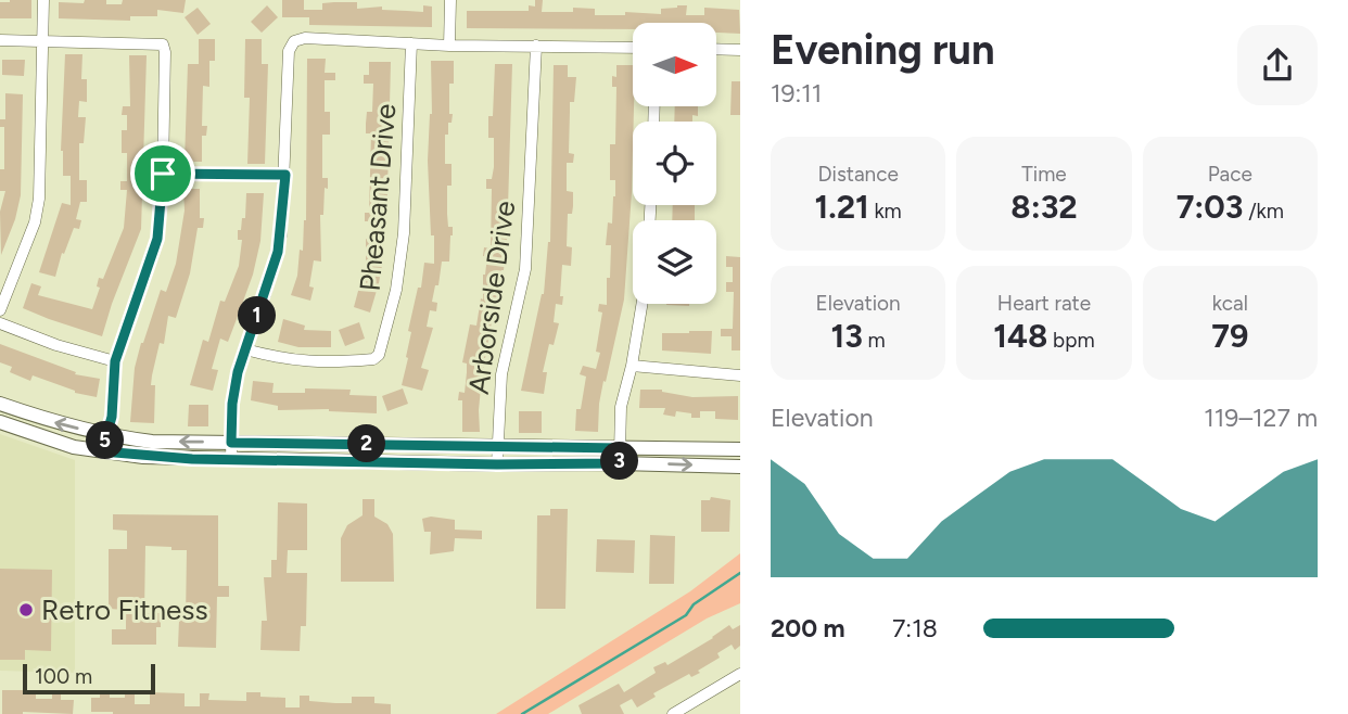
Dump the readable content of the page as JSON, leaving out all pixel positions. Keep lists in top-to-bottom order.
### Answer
{
  "streets": {
    "street": ["Pheasant Drive", "Arborside Drive"]
  },
  "places": ["Retro Fitness"],
  "scale_bar": "100 m",
  "north": "right",
  "page": {
    "heading": ["Evening run", "19:11"],
    "stats": [
      ["Distance", "1.21 km"],
      ["Time", "8:32"],
      ["Pace", "7:03 /km"],
      ["Elevation", "13 m"],
      ["Heart rate", "148 bpm"],
      ["kcal", "79"]
    ],
    "pins": [
      "1",
      "5",
      "2",
      "3"
    ],
    "chart": ["Elevation", "119–127 m"],
    "list": [
      {
        "name": "200 m",
        "note": "7:18"
      }
    ],
    "scale": "100 m"
  }
}
